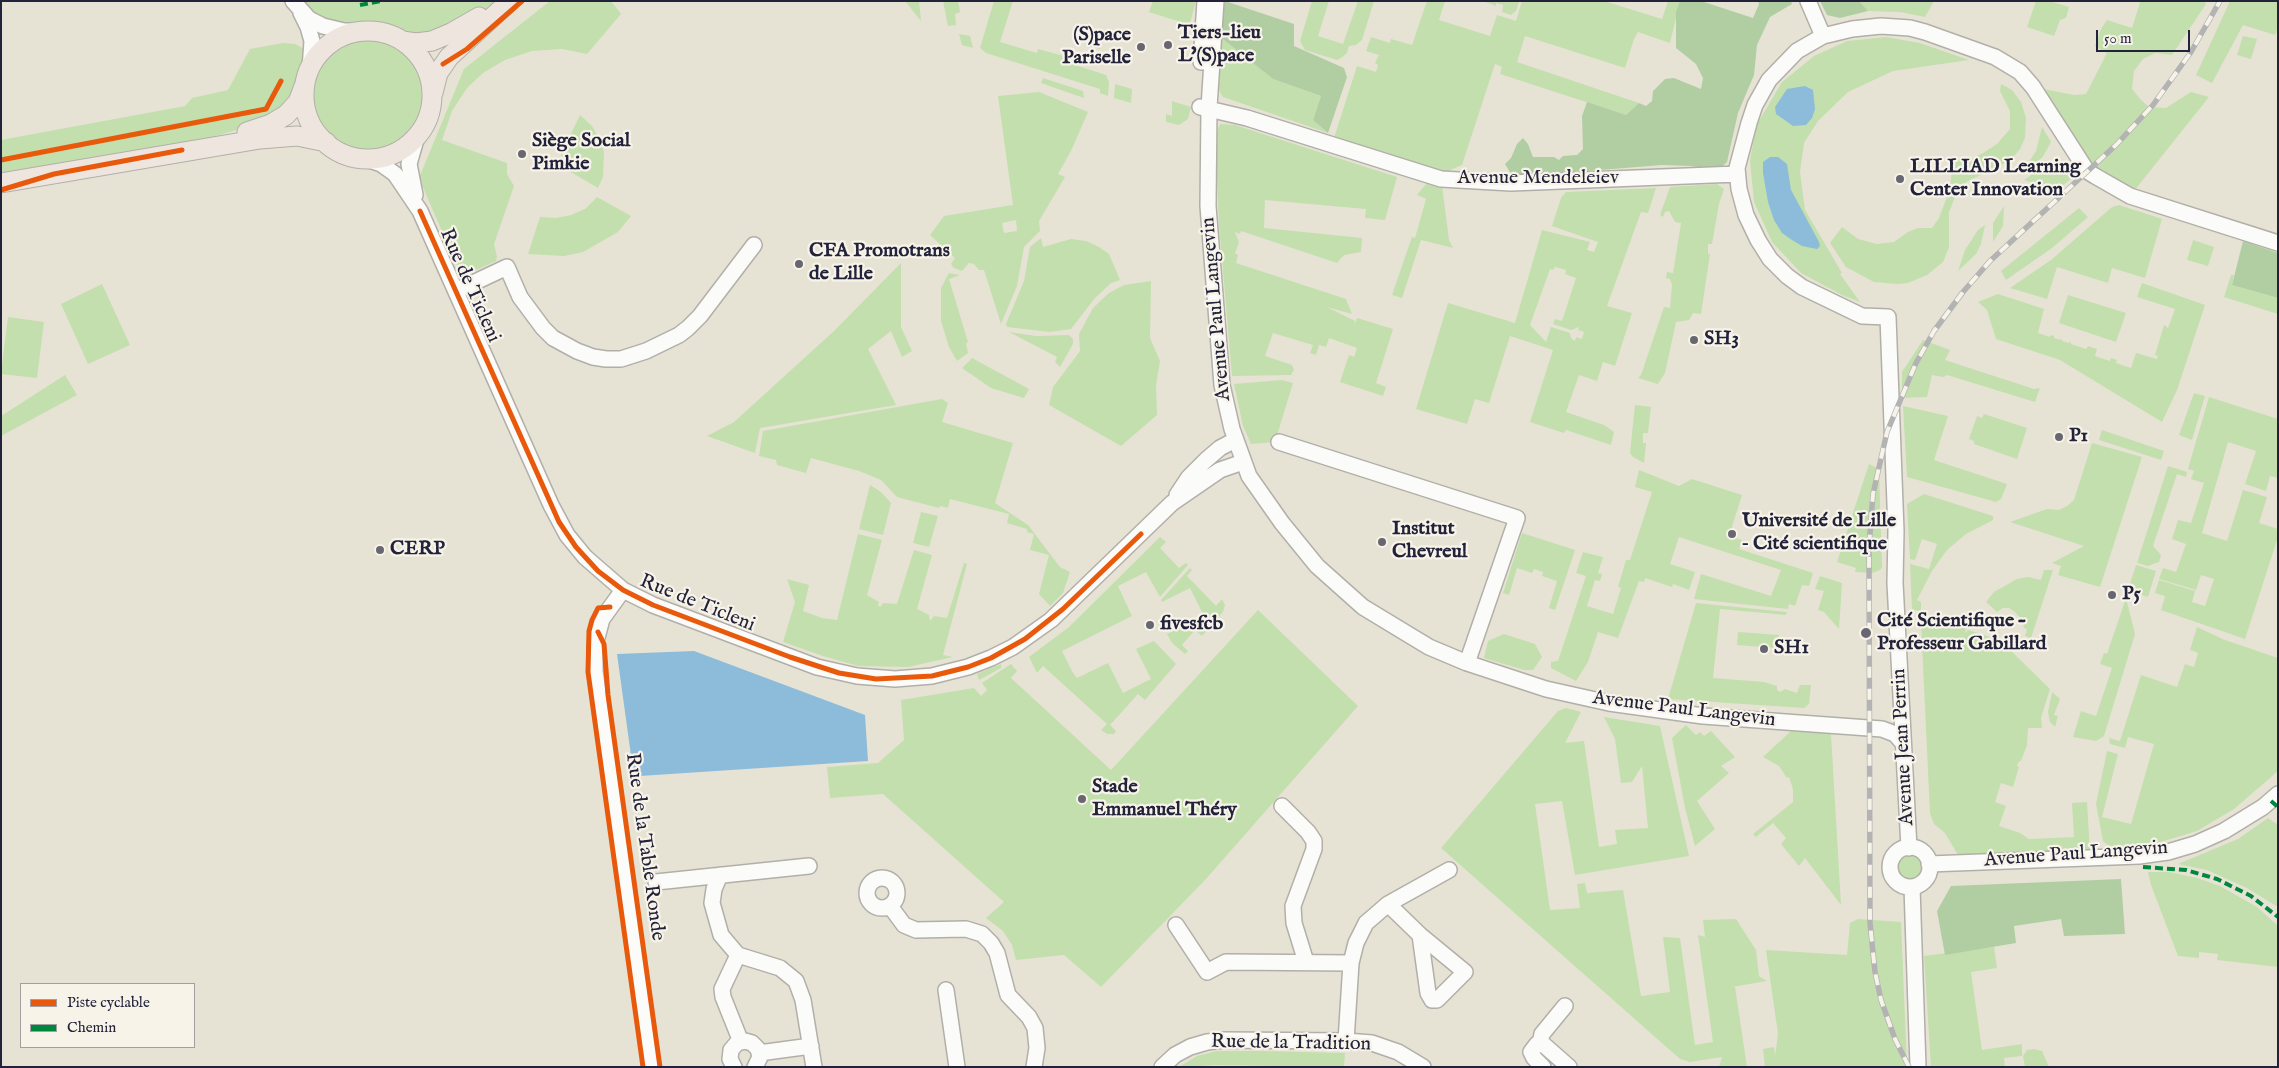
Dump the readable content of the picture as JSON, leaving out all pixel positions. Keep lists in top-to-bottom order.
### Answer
{
  "streets": {
    "street": [
      "Avenue Mendeleiev",
      "Rue de Ticleni",
      "Avenue Paul Langevin",
      "Avenue Jean Perrin",
      "Rue de la Table Ronde",
      "Rue de la Tradition"
    ]
  },
  "crossings": [
    ["Avenue Mendeleiev", "Avenue Paul Langevin"],
    ["Avenue Mendeleiev", "Avenue Jean Perrin"],
    ["Rue de Ticleni", "Avenue Paul Langevin"],
    ["Rue de Ticleni", "Rue de la Table Ronde"],
    ["Avenue Paul Langevin", "Avenue Jean Perrin"]
  ],
  "places": [
    "Tiers-lieu L'(S)pace",
    "(S)pace Pariselle",
    "Siège Social Pimkie",
    "LILLIAD Learning Center Innovation",
    "CFA Promotrans de Lille",
    "SH3",
    "P1",
    "Université de Lille ‐ Cité scientifique",
    "Institut Chevreul",
    "CERP",
    "P5",
    "fivesfcb",
    "Cité Scientifique – Professeur Gabillard",
    "SH1",
    "Stade Emmanuel Théry"
  ],
  "legend": ["Piste cyclable", "Chemin"],
  "scale_bar": "50 m"
}
